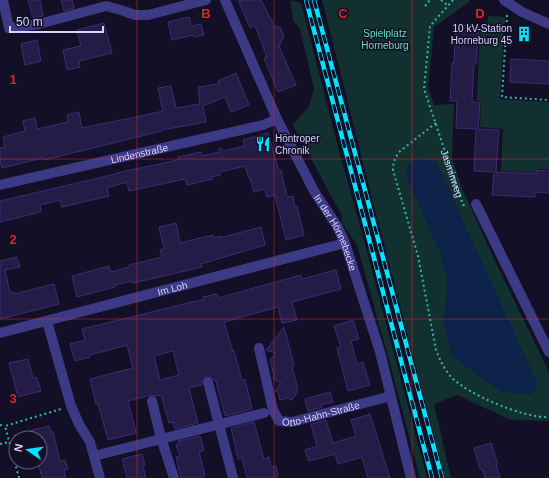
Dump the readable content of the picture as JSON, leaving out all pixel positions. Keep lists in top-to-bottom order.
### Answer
{
  "streets": {
    "street": [
      "Lindenstraße",
      "Jasminweg",
      "In der Hönnebecke",
      "Im Loh",
      "Otto-Hahn-Straße"
    ]
  },
  "crossings": [
    ["Lindenstraße", "In der Hönnebecke"],
    ["In der Hönnebecke", "Im Loh"],
    ["In der Hönnebecke", "Otto-Hahn-Straße"]
  ],
  "parks": ["Spielplatz Horneburg"],
  "places": {
    "building": ["10 kV-Station Horneburg 45"],
    "restaurant": ["Höntroper Chronik"]
  },
  "scale_bar": "50 m",
  "north": "left",
  "grid": {
    "columns": ["B", "C", "D"],
    "rows": ["1", "2", "3"]
  }
}
